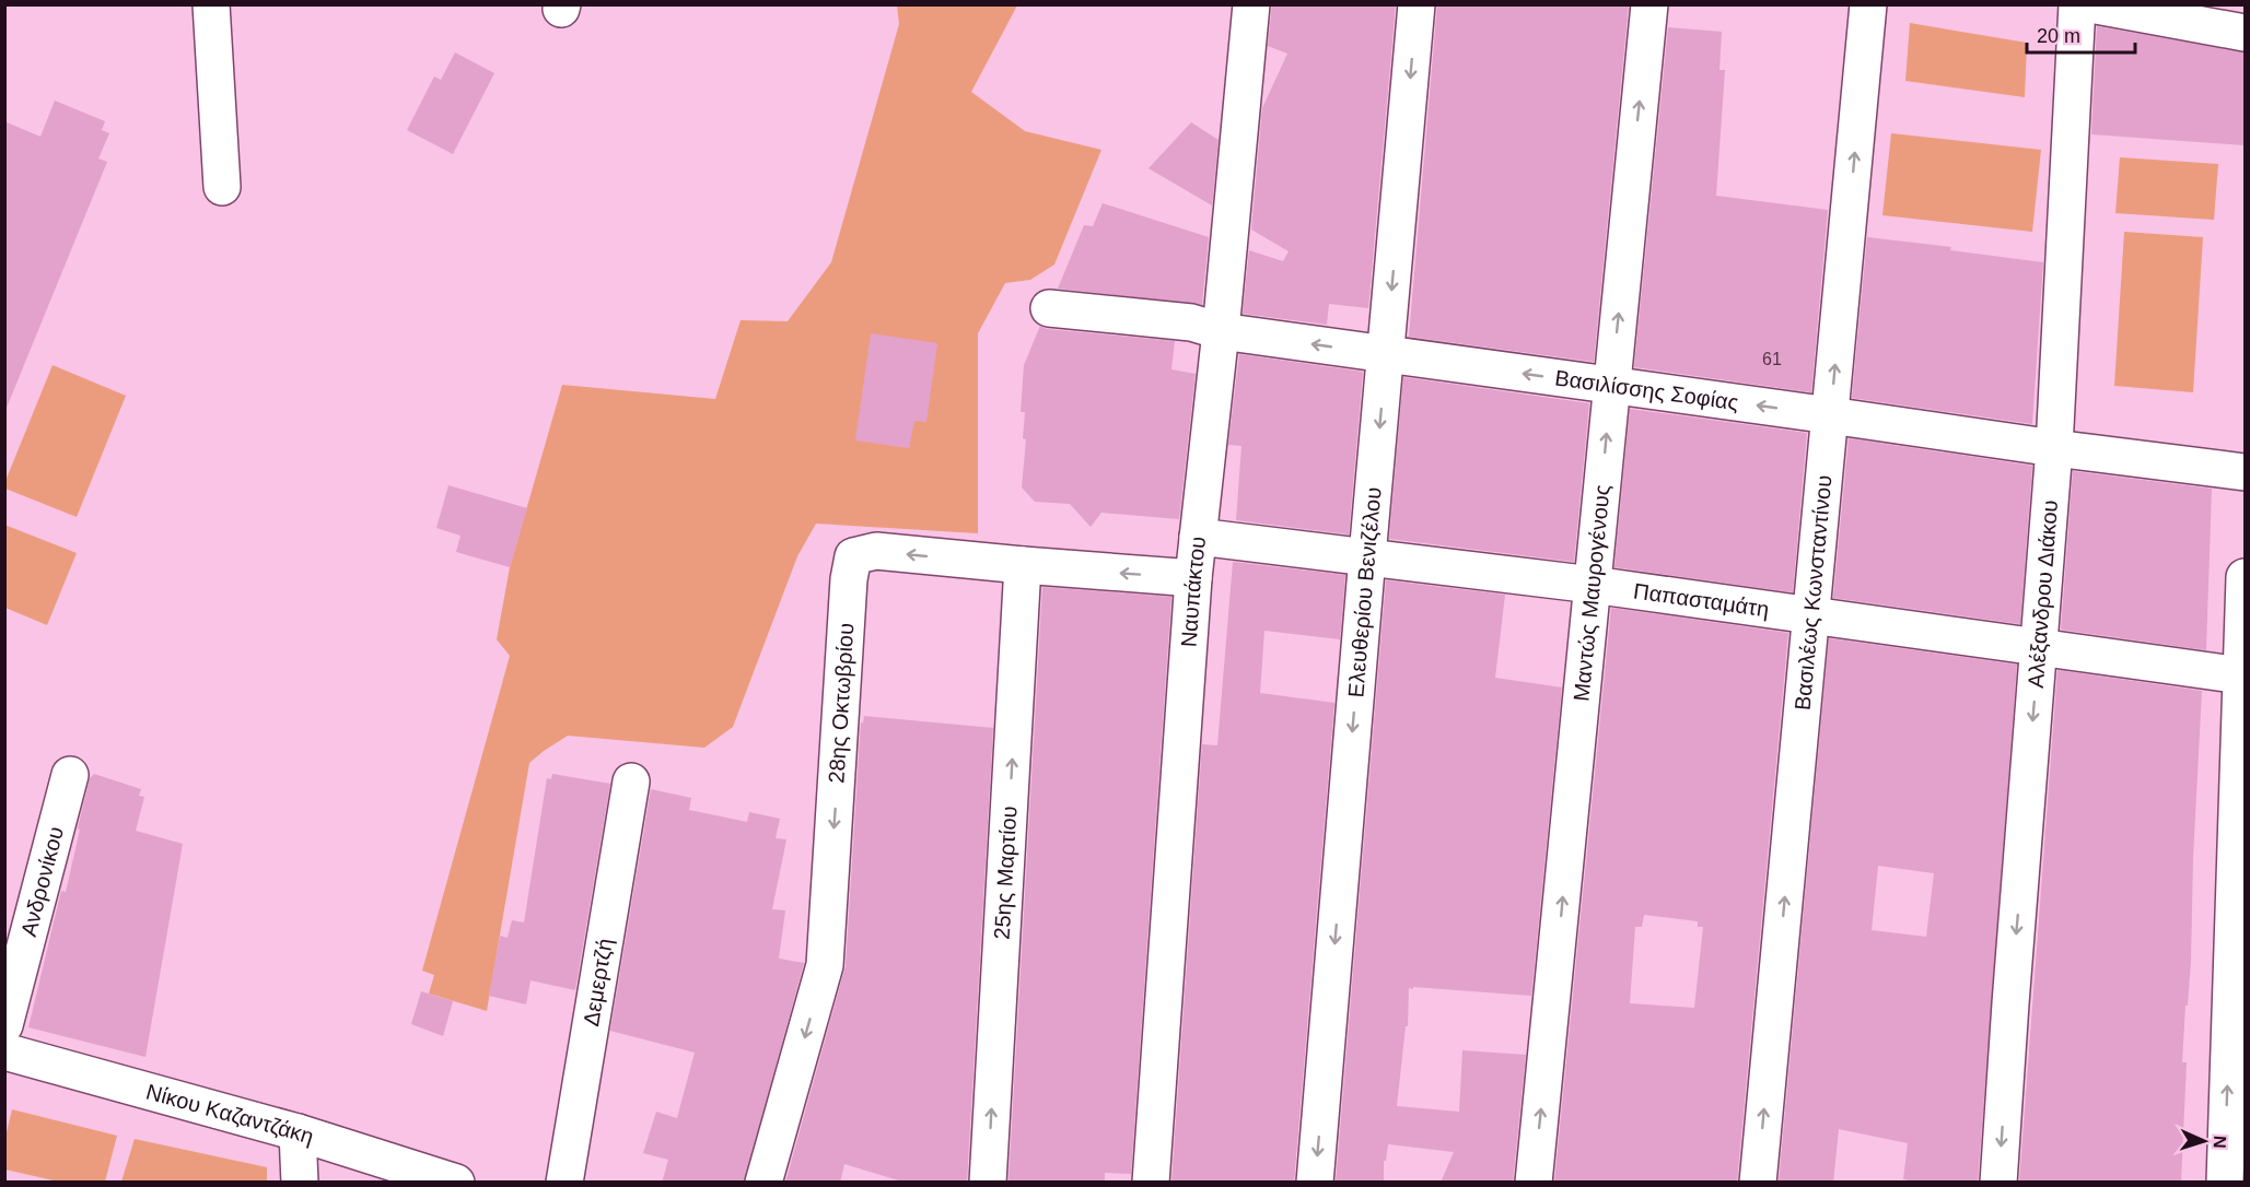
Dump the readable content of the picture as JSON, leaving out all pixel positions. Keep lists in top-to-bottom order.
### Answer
{
  "streets": {
    "street": [
      "Βασιλίσσης Σοφίας",
      "Ναυπάκτου",
      "Ελευθερίου Βενιζέλου",
      "Μαντώς Μαυρογένους",
      "Βασιλέως Κωνσταντίνου",
      "Αλέξανδρου Διάκου",
      "Παπασταμάτη",
      "28ης Οκτωβρίου",
      "25ης Μαρτίου",
      "Ανδρονίκου",
      "Δεμερτζή",
      "Νίκου Καζαντζάκη"
    ]
  },
  "crossings": [
    ["Βασιλίσσης Σοφίας", "Ναυπάκτου"],
    ["Βασιλίσσης Σοφίας", "Ελευθερίου Βενιζέλου"],
    ["Βασιλίσσης Σοφίας", "Μαντώς Μαυρογένους"],
    ["Βασιλίσσης Σοφίας", "Βασιλέως Κωνσταντίνου"],
    ["Βασιλίσσης Σοφίας", "Αλέξανδρου Διάκου"],
    ["Ναυπάκτου", "Παπασταμάτη"],
    ["Ναυπάκτου", "28ης Οκτωβρίου"],
    ["Ελευθερίου Βενιζέλου", "Παπασταμάτη"],
    ["Μαντώς Μαυρογένους", "Παπασταμάτη"],
    ["Βασιλέως Κωνσταντίνου", "Παπασταμάτη"],
    ["Αλέξανδρου Διάκου", "Παπασταμάτη"],
    ["28ης Οκτωβρίου", "25ης Μαρτίου"]
  ],
  "one_way": [
    "Βασιλίσσης Σοφίας",
    "Ελευθερίου Βενιζέλου",
    "Μαντώς Μαυρογένους",
    "Βασιλέως Κωνσταντίνου",
    "25ης Μαρτίου"
  ],
  "house_numbers": ["61"],
  "scale_bar": "20 m",
  "north": "right"
}
